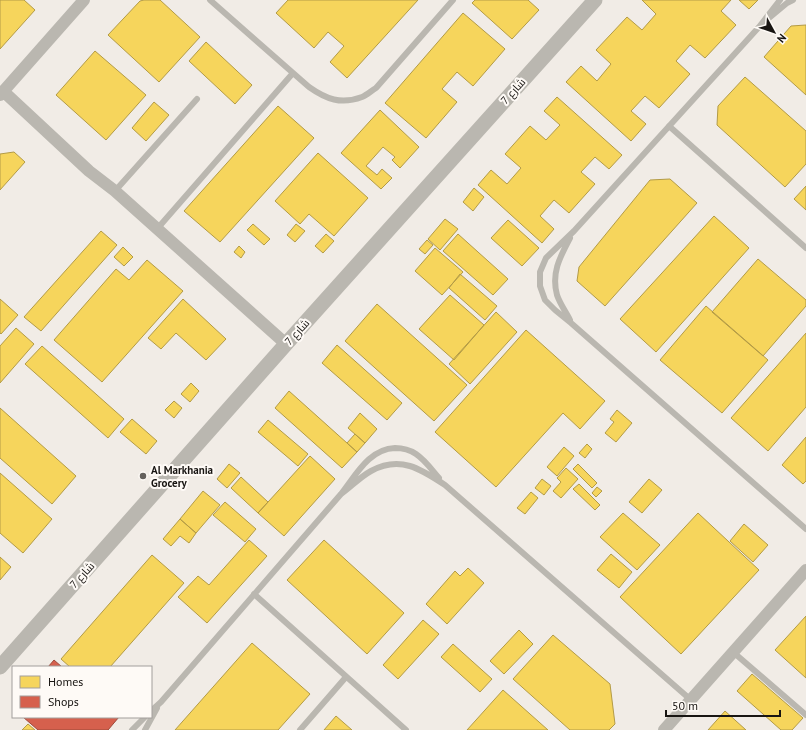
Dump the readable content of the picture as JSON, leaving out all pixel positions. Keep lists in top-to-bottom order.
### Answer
{
  "streets": {
    "street": ["شارع 7"]
  },
  "places": ["Al Markhania Grocery"],
  "legend": ["Homes", "Shops"],
  "scale_bar": "50 m",
  "north": "bottom right"
}
